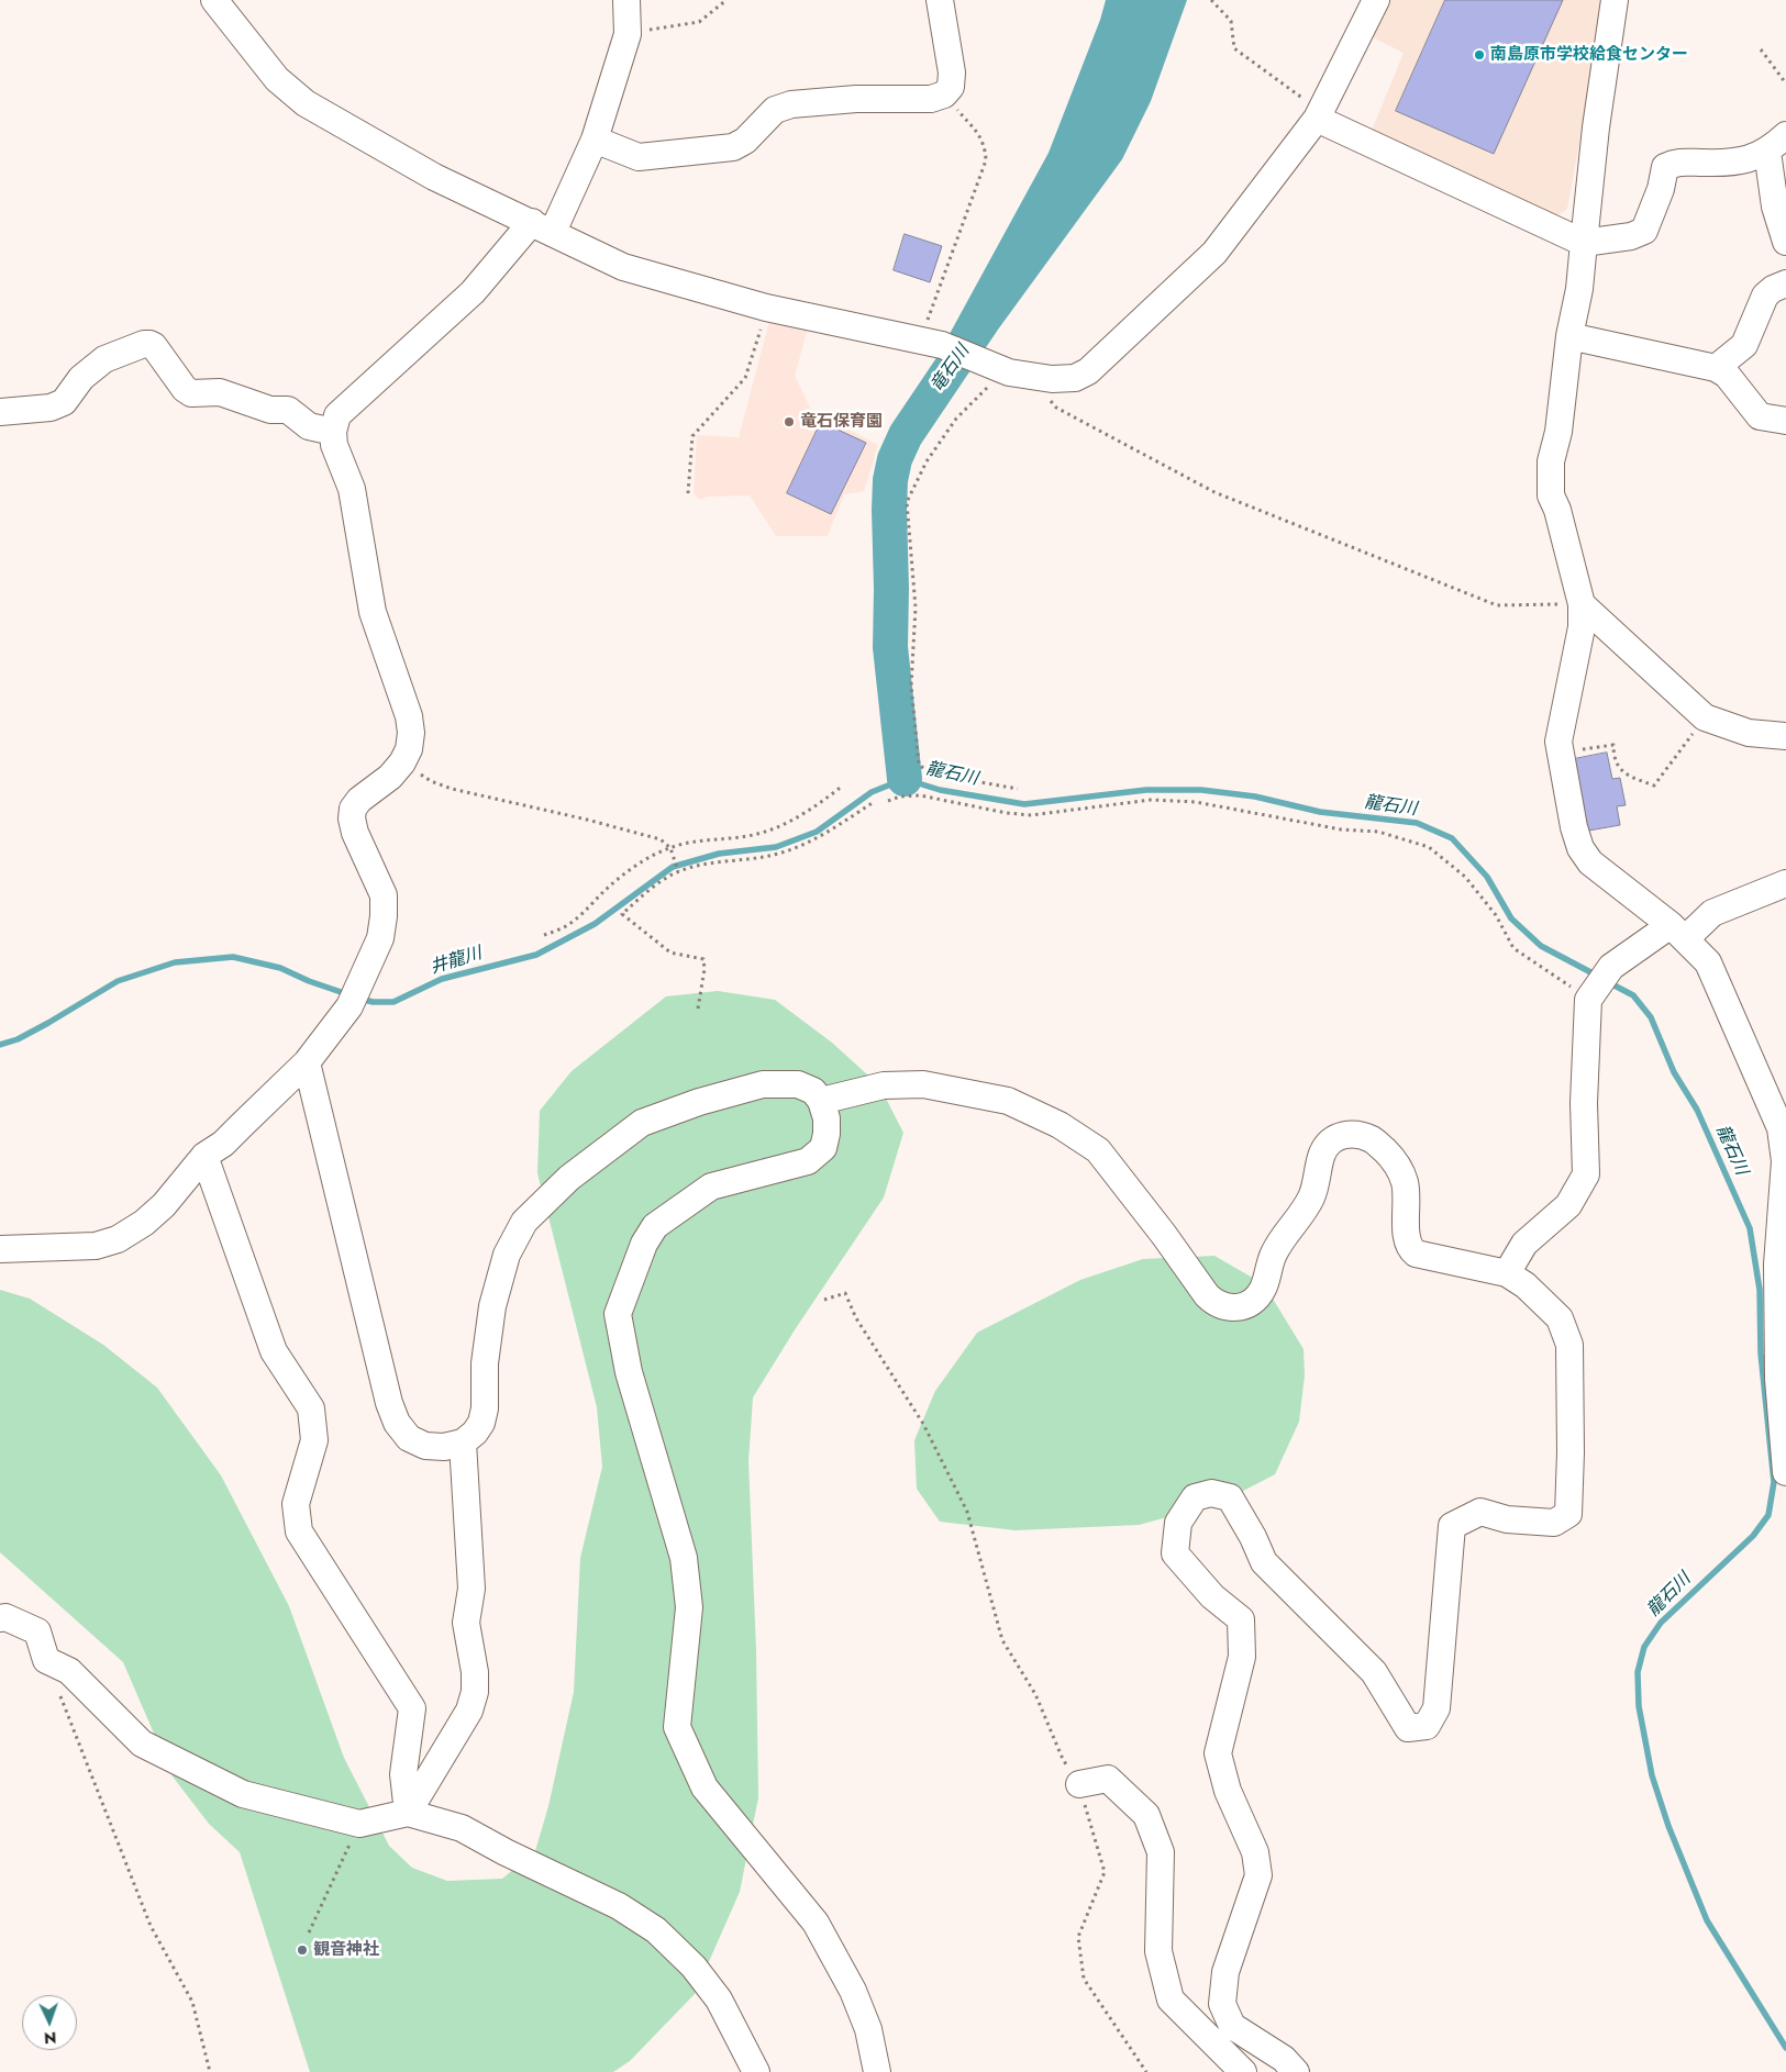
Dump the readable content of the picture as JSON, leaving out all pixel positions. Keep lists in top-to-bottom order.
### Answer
{
  "water": ["竜石川", "龍石川", "井龍川"],
  "places": ["南島原市学校給食センター", "竜石保育園", "観音神社"],
  "north": "bottom"
}
